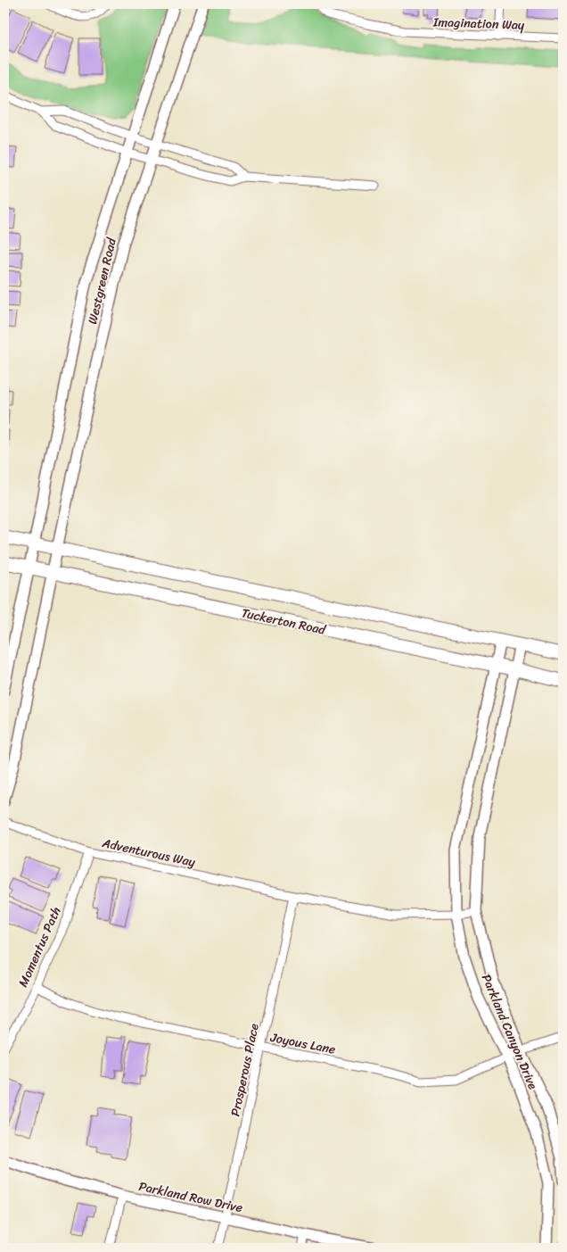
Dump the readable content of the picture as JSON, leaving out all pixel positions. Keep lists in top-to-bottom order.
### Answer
{
  "streets": {
    "main road": ["Tuckerton Road"],
    "street": [
      "Imagination Way",
      "Westgreen Road",
      "Adventurous Way",
      "Momentus Path",
      "Parkland Canyon Drive",
      "Joyous Lane",
      "Prosperous Place",
      "Parkland Row Drive"
    ]
  },
  "crossings": [
    ["Westgreen Road", "Tuckerton Road"],
    ["Tuckerton Road", "Parkland Canyon Drive"],
    ["Adventurous Way", "Momentus Path"],
    ["Adventurous Way", "Parkland Canyon Drive"],
    ["Adventurous Way", "Prosperous Place"],
    ["Momentus Path", "Joyous Lane"],
    ["Parkland Canyon Drive", "Joyous Lane"],
    ["Joyous Lane", "Prosperous Place"],
    ["Prosperous Place", "Parkland Row Drive"]
  ]
}
